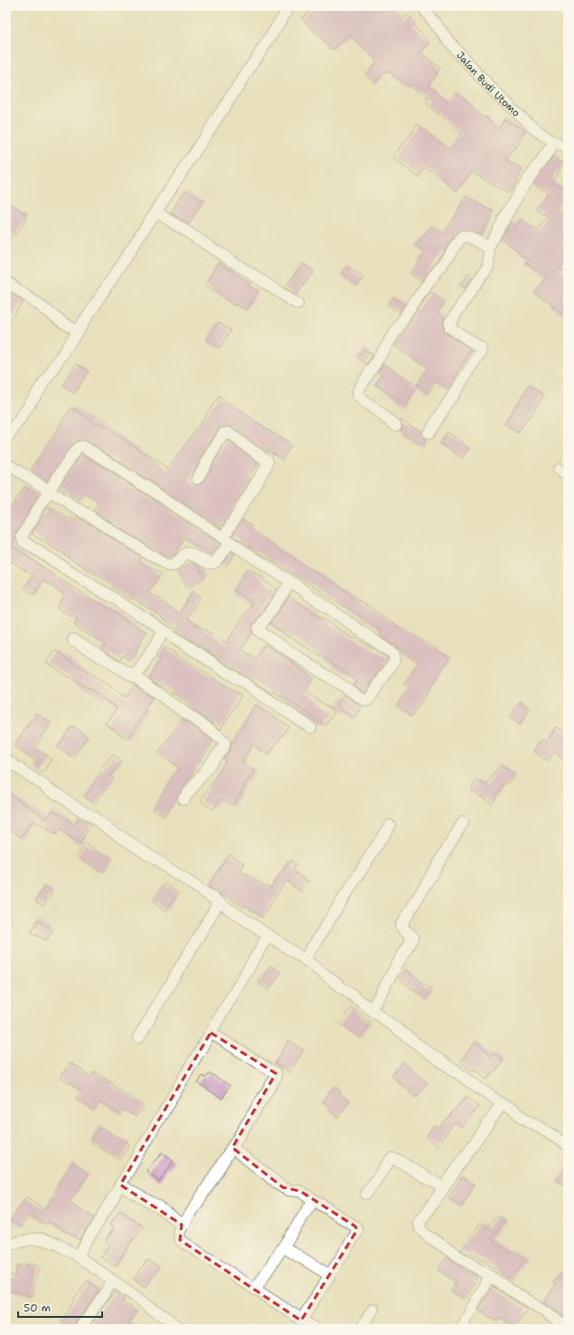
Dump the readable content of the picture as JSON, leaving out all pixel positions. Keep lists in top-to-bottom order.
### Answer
{
  "streets": {
    "street": ["Jalan Budi Utomo"]
  },
  "scale_bar": "50 m"
}
